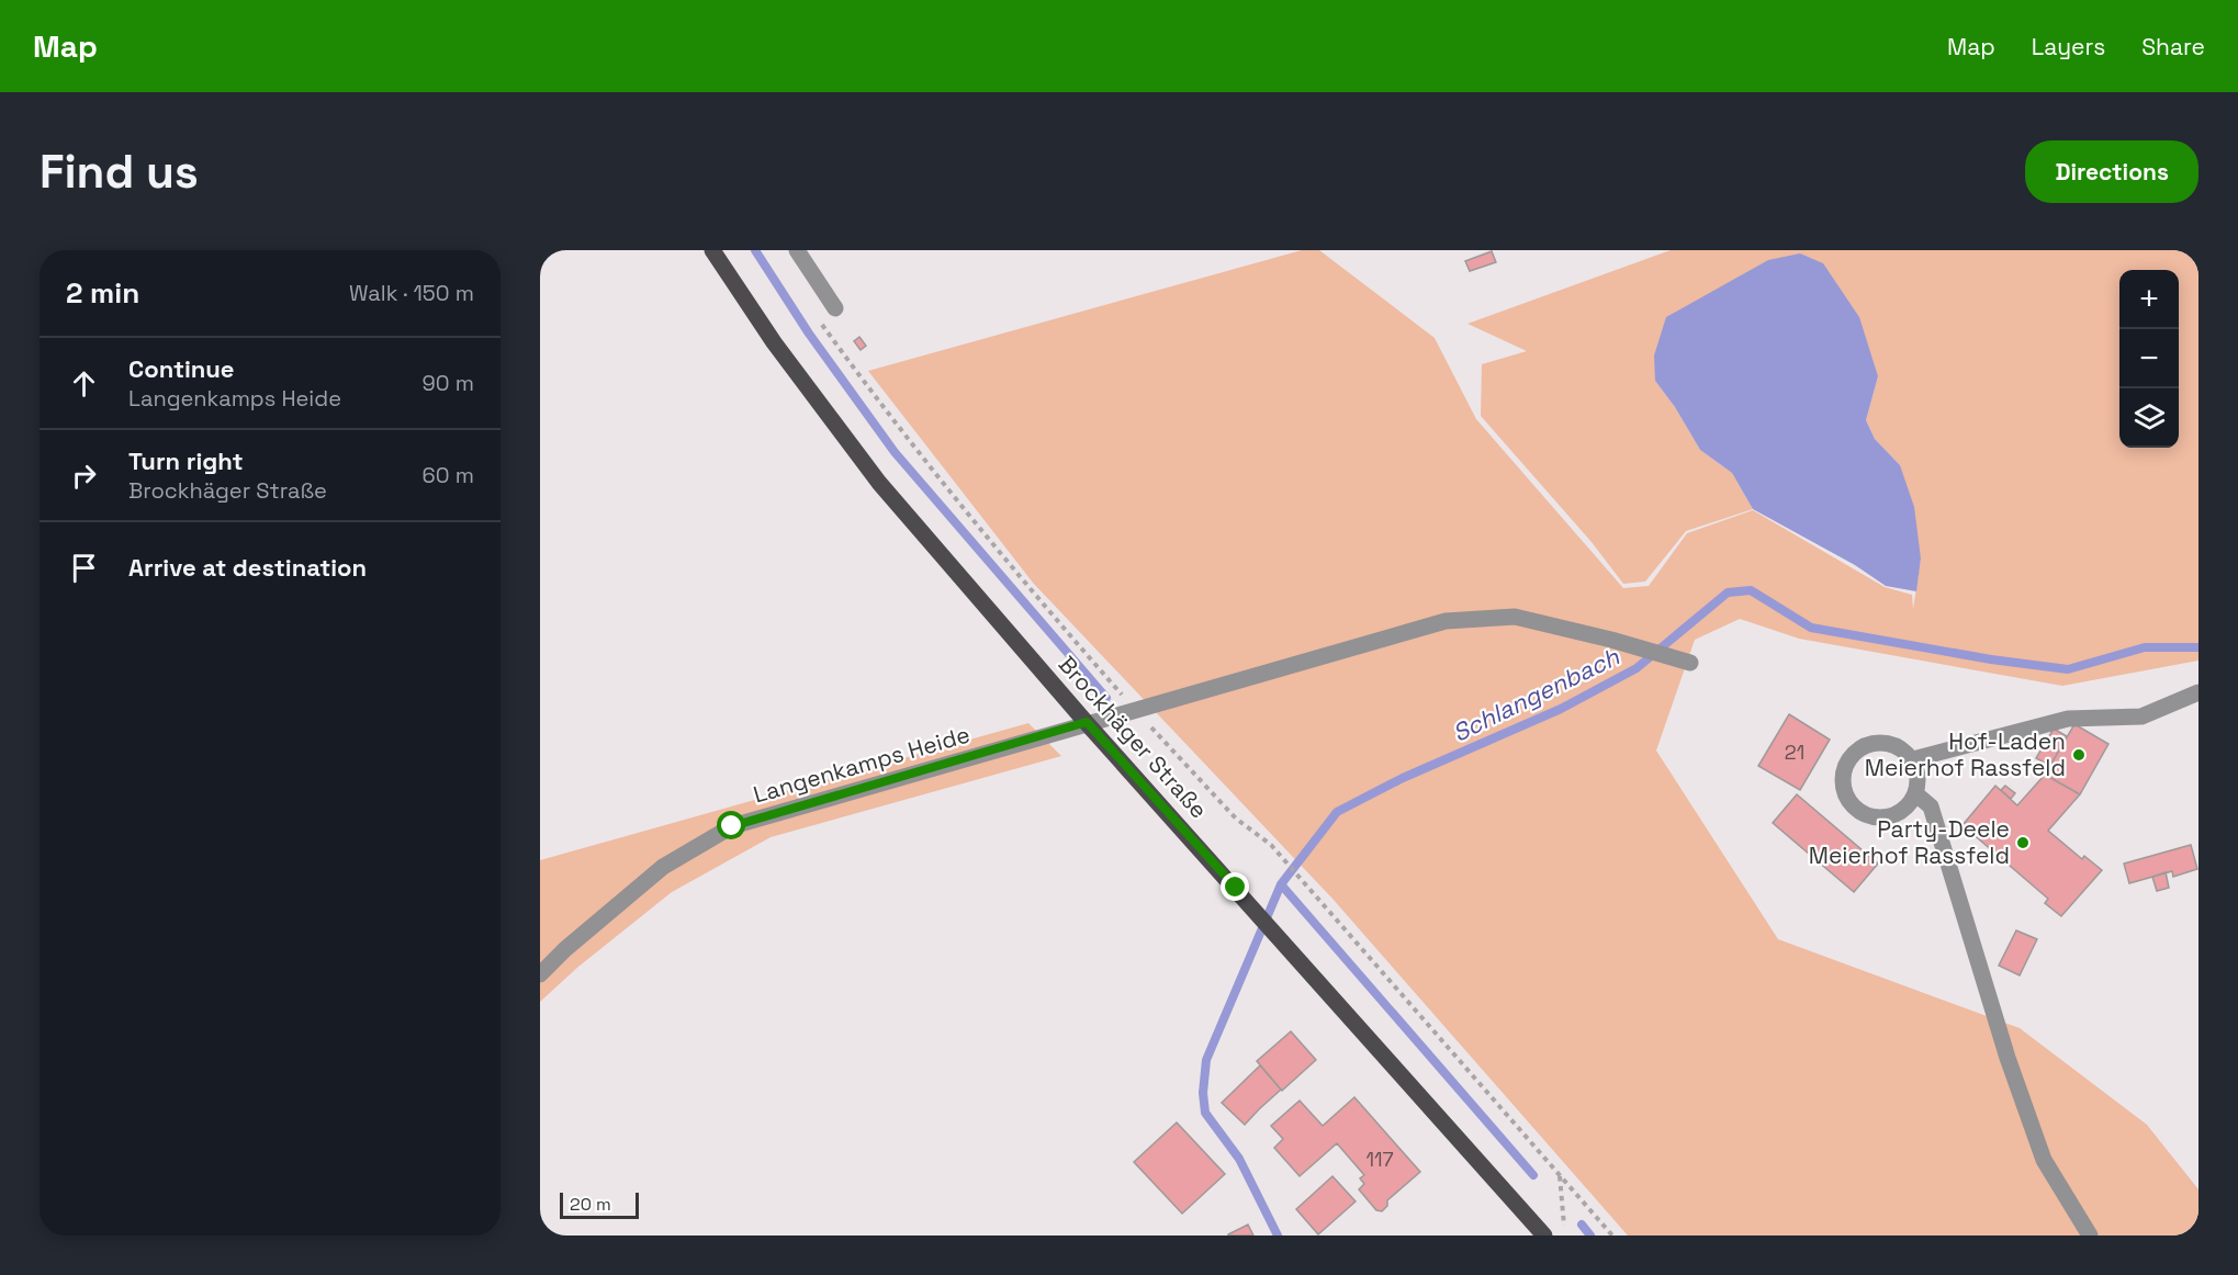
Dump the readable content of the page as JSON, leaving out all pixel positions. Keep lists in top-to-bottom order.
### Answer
{
  "streets": {
    "main road": ["Brockhäger Straße"],
    "street": ["Langenkamps Heide"]
  },
  "crossings": [
    ["Brockhäger Straße", "Langenkamps Heide"]
  ],
  "water": ["Schlangenbach"],
  "places": ["Hof-Laden Meierhof Rassfeld", "Party-Deele Meierhof Rassfeld"],
  "house_numbers": ["21", "117"],
  "scale_bar": "20 m",
  "page": {
    "header": "Map",
    "nav": ["Map", "Layers", "Share"],
    "buttons": "Directions",
    "title": "Find us",
    "heading": ["2 min", "Walk · 150 m"],
    "map_buttons": ["+", "−"],
    "list": [
      ["Continue", "Langenkamps Heide", "90 m"],
      ["Turn right", "Brockhäger Straße", "60 m"],
      "Arrive at destination"
    ],
    "scale": "20 m"
  }
}
